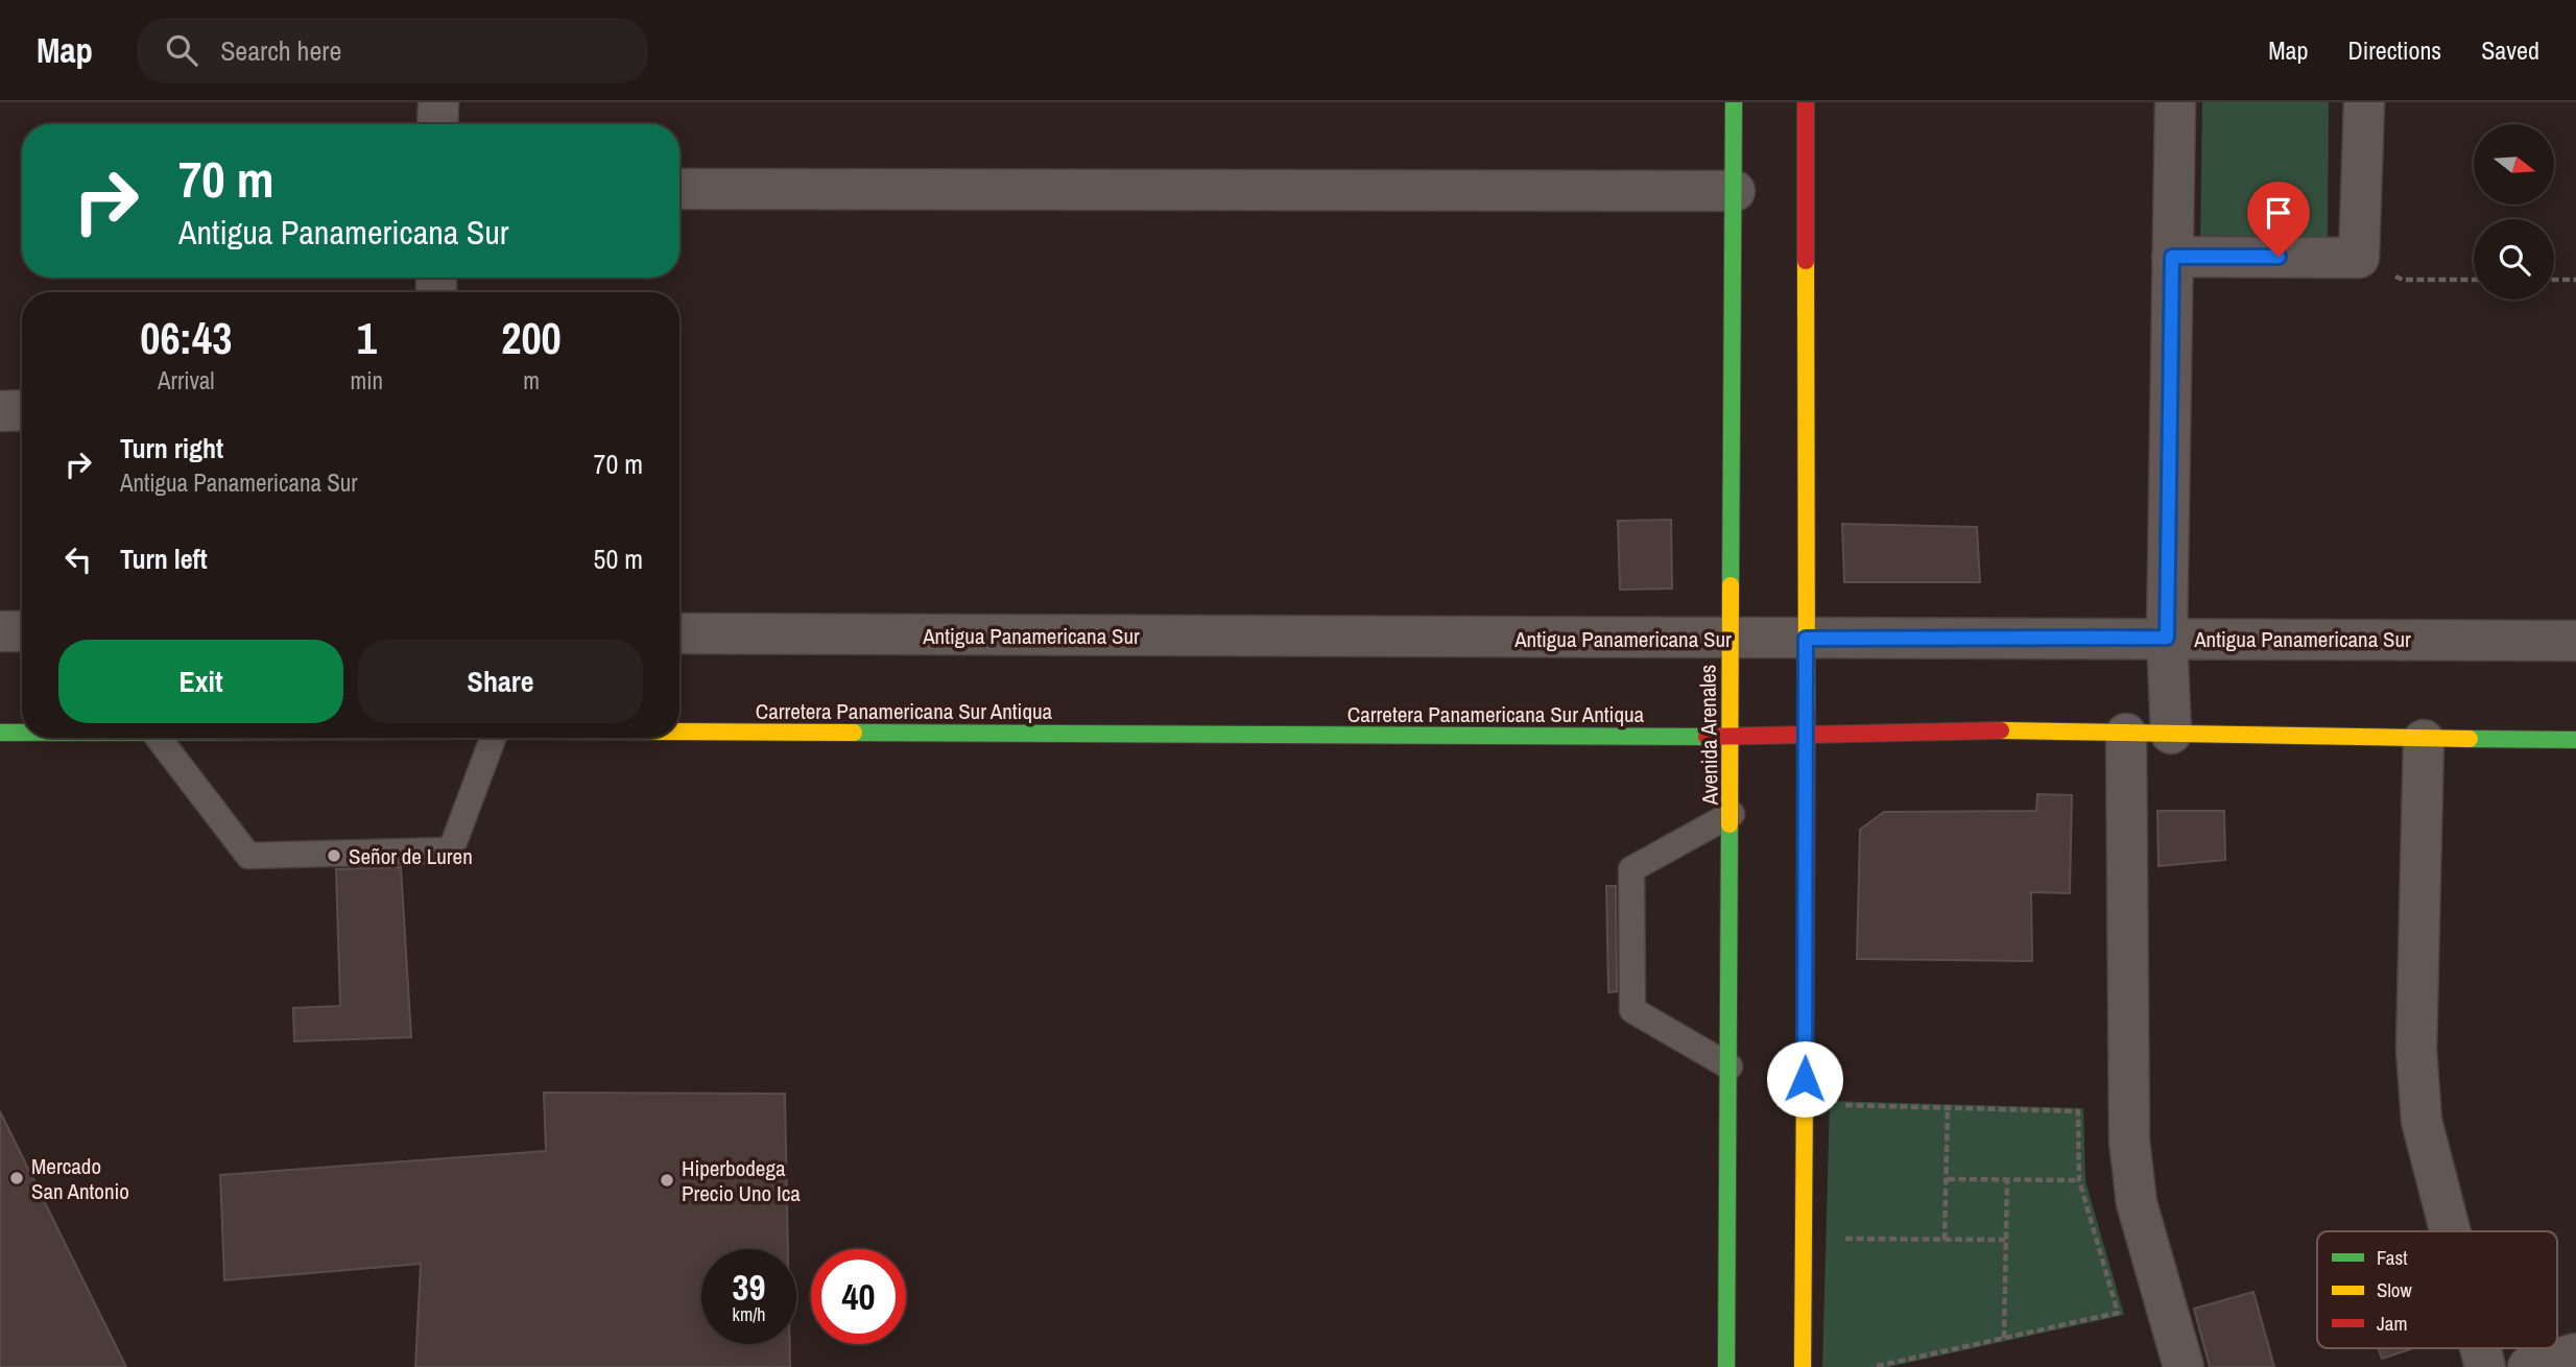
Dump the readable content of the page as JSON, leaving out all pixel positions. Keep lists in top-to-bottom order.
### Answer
{
  "streets": {
    "street": ["Antigua Panamericana Sur", "Carretera Panamericana Sur Antiqua", "Avenida Arenales"]
  },
  "crossings": [
    ["Antigua Panamericana Sur", "Avenida Arenales"],
    ["Carretera Panamericana Sur Antiqua", "Avenida Arenales"]
  ],
  "places": ["Señor de Luren", "Mercado San Antonio", "Hiperbodega Precio Uno Ica"],
  "legend": ["Fast", "Slow", "Jam"],
  "north": "right",
  "page": {
    "header": "Map",
    "search": "Search here",
    "nav": ["Map", "Directions", "Saved"],
    "turn": ["70 m", "Antigua Panamericana Sur"],
    "eta": [
      "06:43",
      "Arrival",
      "1",
      "min",
      "200",
      "m"
    ],
    "list": [
      {
        "name": "Turn right",
        "note": "Antigua Panamericana Sur",
        "value": "70 m"
      },
      {
        "name": "Turn left",
        "value": "50 m"
      }
    ],
    "buttons": ["Exit", "Share"],
    "speed": "39 km/h",
    "limit": "40"
  }
}
